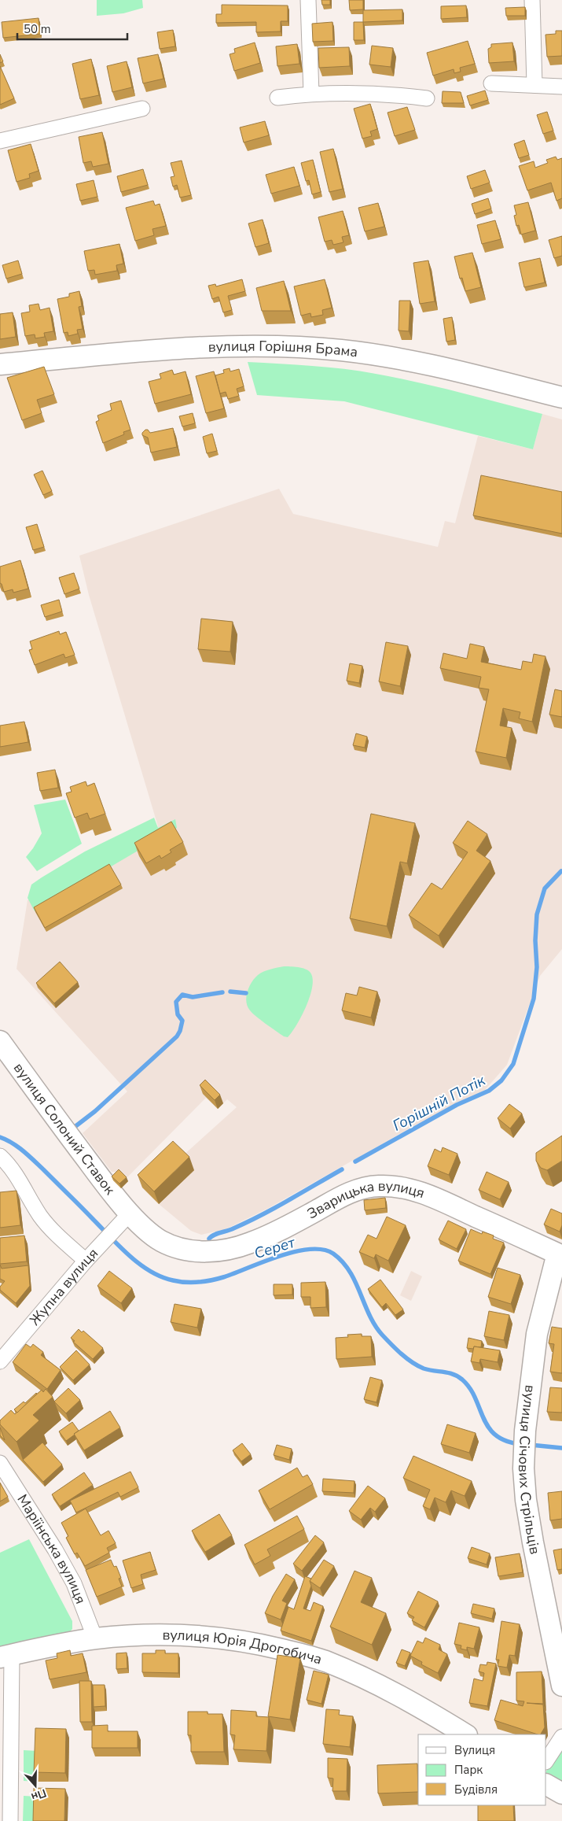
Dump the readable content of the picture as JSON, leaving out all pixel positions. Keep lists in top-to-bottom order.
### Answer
{
  "streets": {
    "street": [
      "вулиця Горішня Брама",
      "вулиця Солоний Ставок",
      "Зварицька вулиця",
      "Жупна вулиця",
      "вулиця Січових Стрільців",
      "Маріїнська вулиця",
      "вулиця Юрія Дрогобича"
    ]
  },
  "crossings": [
    ["вулиця Солоний Ставок", "Зварицька вулиця"],
    ["вулиця Солоний Ставок", "Жупна вулиця"],
    ["Зварицька вулиця", "Жупна вулиця"],
    ["Зварицька вулиця", "вулиця Січових Стрільців"],
    ["Маріїнська вулиця", "вулиця Юрія Дрогобича"]
  ],
  "water": ["Горішній Потік", "Серет"],
  "legend": ["Вулиця", "Парк", "Будівля"],
  "scale_bar": "50 m",
  "north": "bottom"
}
